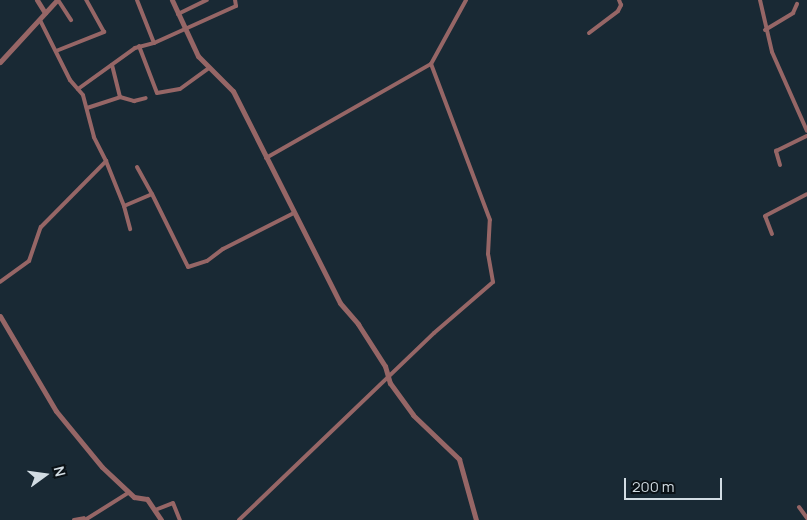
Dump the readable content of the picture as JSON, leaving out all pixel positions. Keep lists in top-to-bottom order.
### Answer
{
  "scale_bar": "200 m",
  "north": "right"
}
